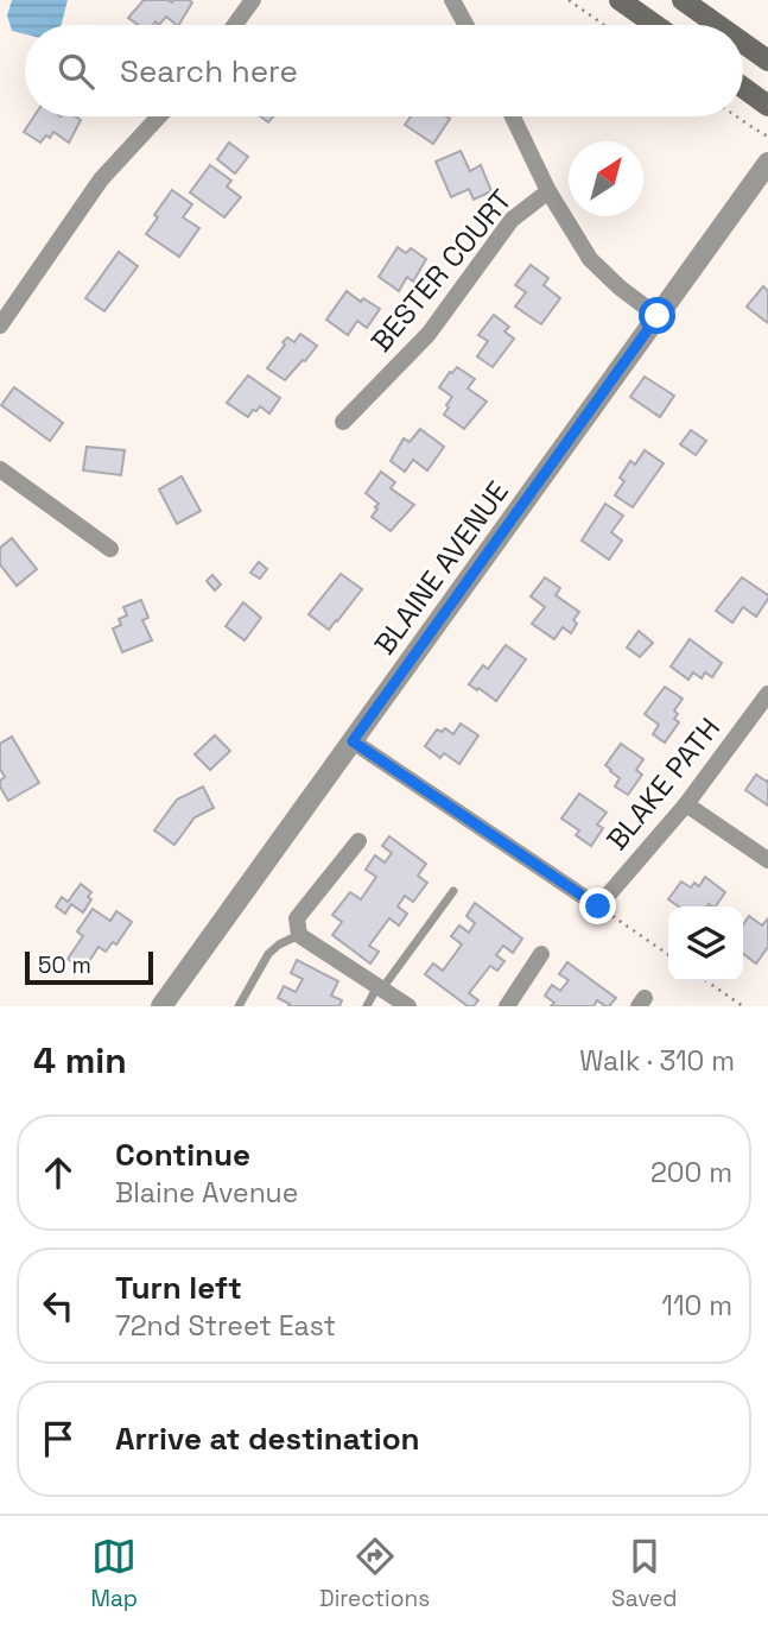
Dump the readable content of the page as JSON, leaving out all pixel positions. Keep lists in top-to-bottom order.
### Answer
{
  "streets": {
    "street": ["BESTER COURT", "BLAINE AVENUE", "BLAKE PATH"]
  },
  "scale_bar": "50 m",
  "north": "top right",
  "page": {
    "search": "Search here",
    "scale": "50 m",
    "heading": ["4 min", "Walk · 310 m"],
    "list": [
      ["Continue", "Blaine Avenue", "200 m"],
      ["Turn left", "72nd Street East", "110 m"],
      "Arrive at destination"
    ],
    "nav": ["Map", "Directions", "Saved"]
  }
}
